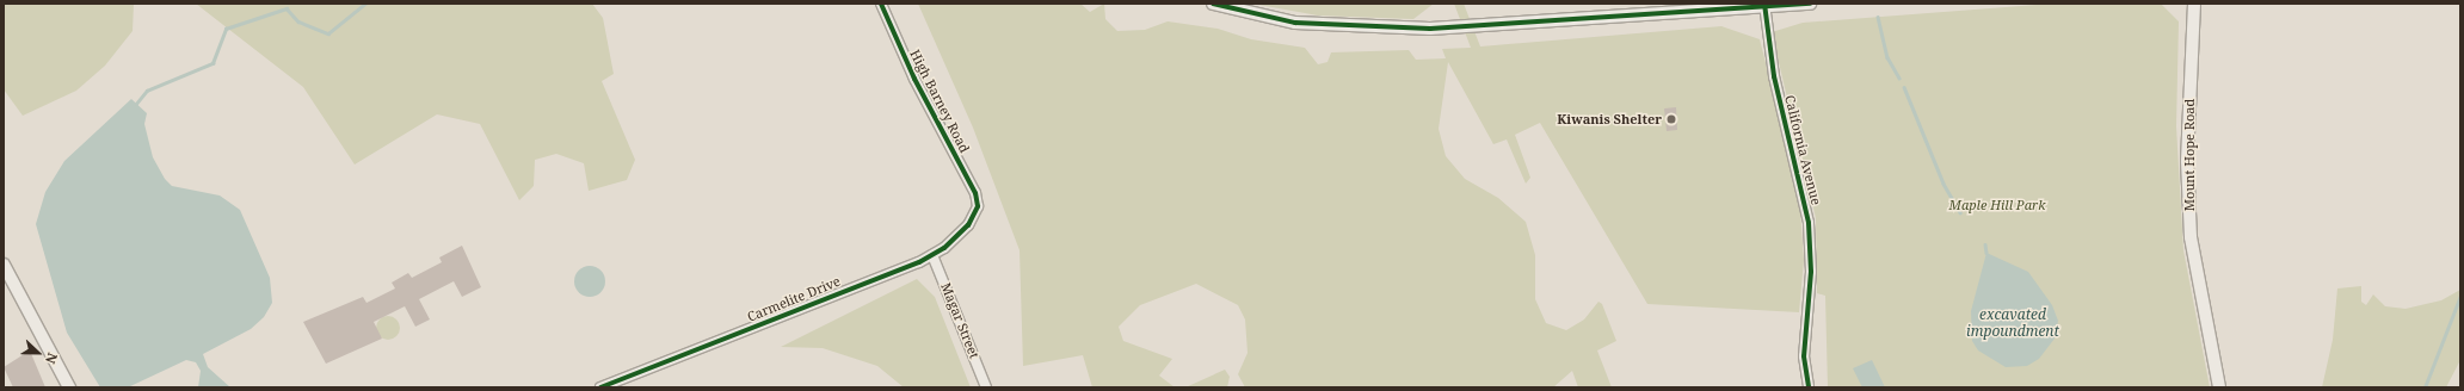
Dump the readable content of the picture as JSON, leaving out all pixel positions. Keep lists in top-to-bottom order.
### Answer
{
  "streets": {
    "street": [
      "High Barney Road",
      "California Avenue",
      "Mount Hope Road",
      "Carmelite Drive",
      "Magar Street"
    ]
  },
  "crossings": [
    ["High Barney Road", "Carmelite Drive"],
    ["Carmelite Drive", "Magar Street"]
  ],
  "water": ["excavated impoundment"],
  "parks": ["Maple Hill Park"],
  "places": ["Kiwanis Shelter"],
  "north": "right"
}
